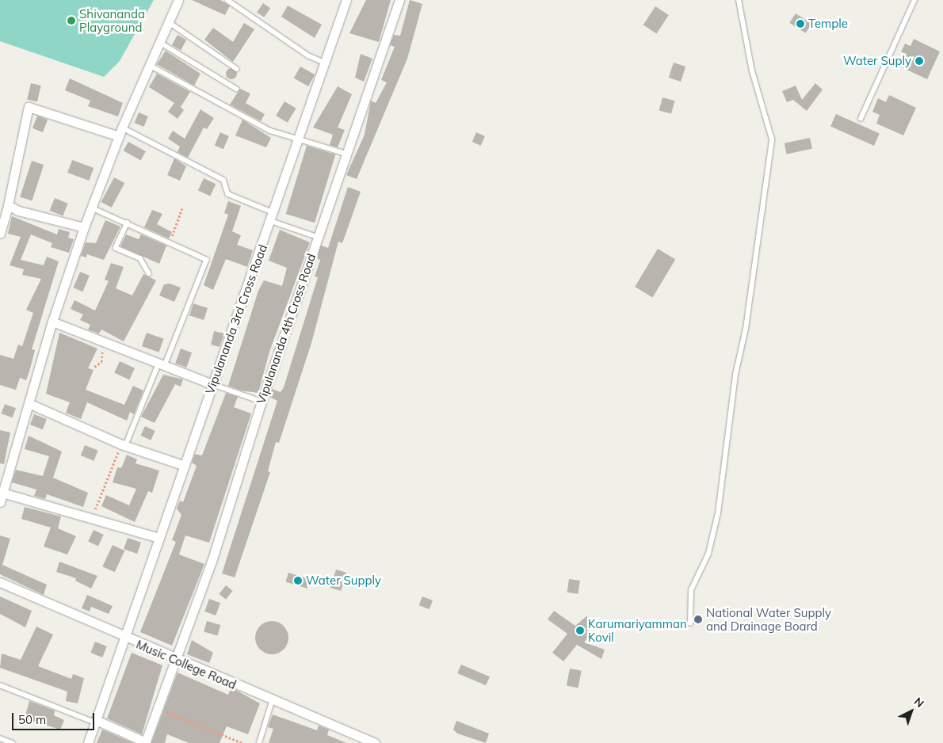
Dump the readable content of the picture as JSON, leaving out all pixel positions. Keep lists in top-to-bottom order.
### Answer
{
  "streets": {
    "street": ["Vipulananda 3rd Cross Road", "Vipulananda 4th Cross Road", "Music College Road"]
  },
  "crossings": [
    ["Vipulananda 3rd Cross Road", "Music College Road"],
    ["Vipulananda 4th Cross Road", "Music College Road"]
  ],
  "places": [
    "Shivananda Playground",
    "Temple",
    "Water Suply",
    "Water Supply",
    "National Water Supply and Drainage Board",
    "Karumariyamman Kovil"
  ],
  "scale_bar": "50 m",
  "north": "top right"
}
